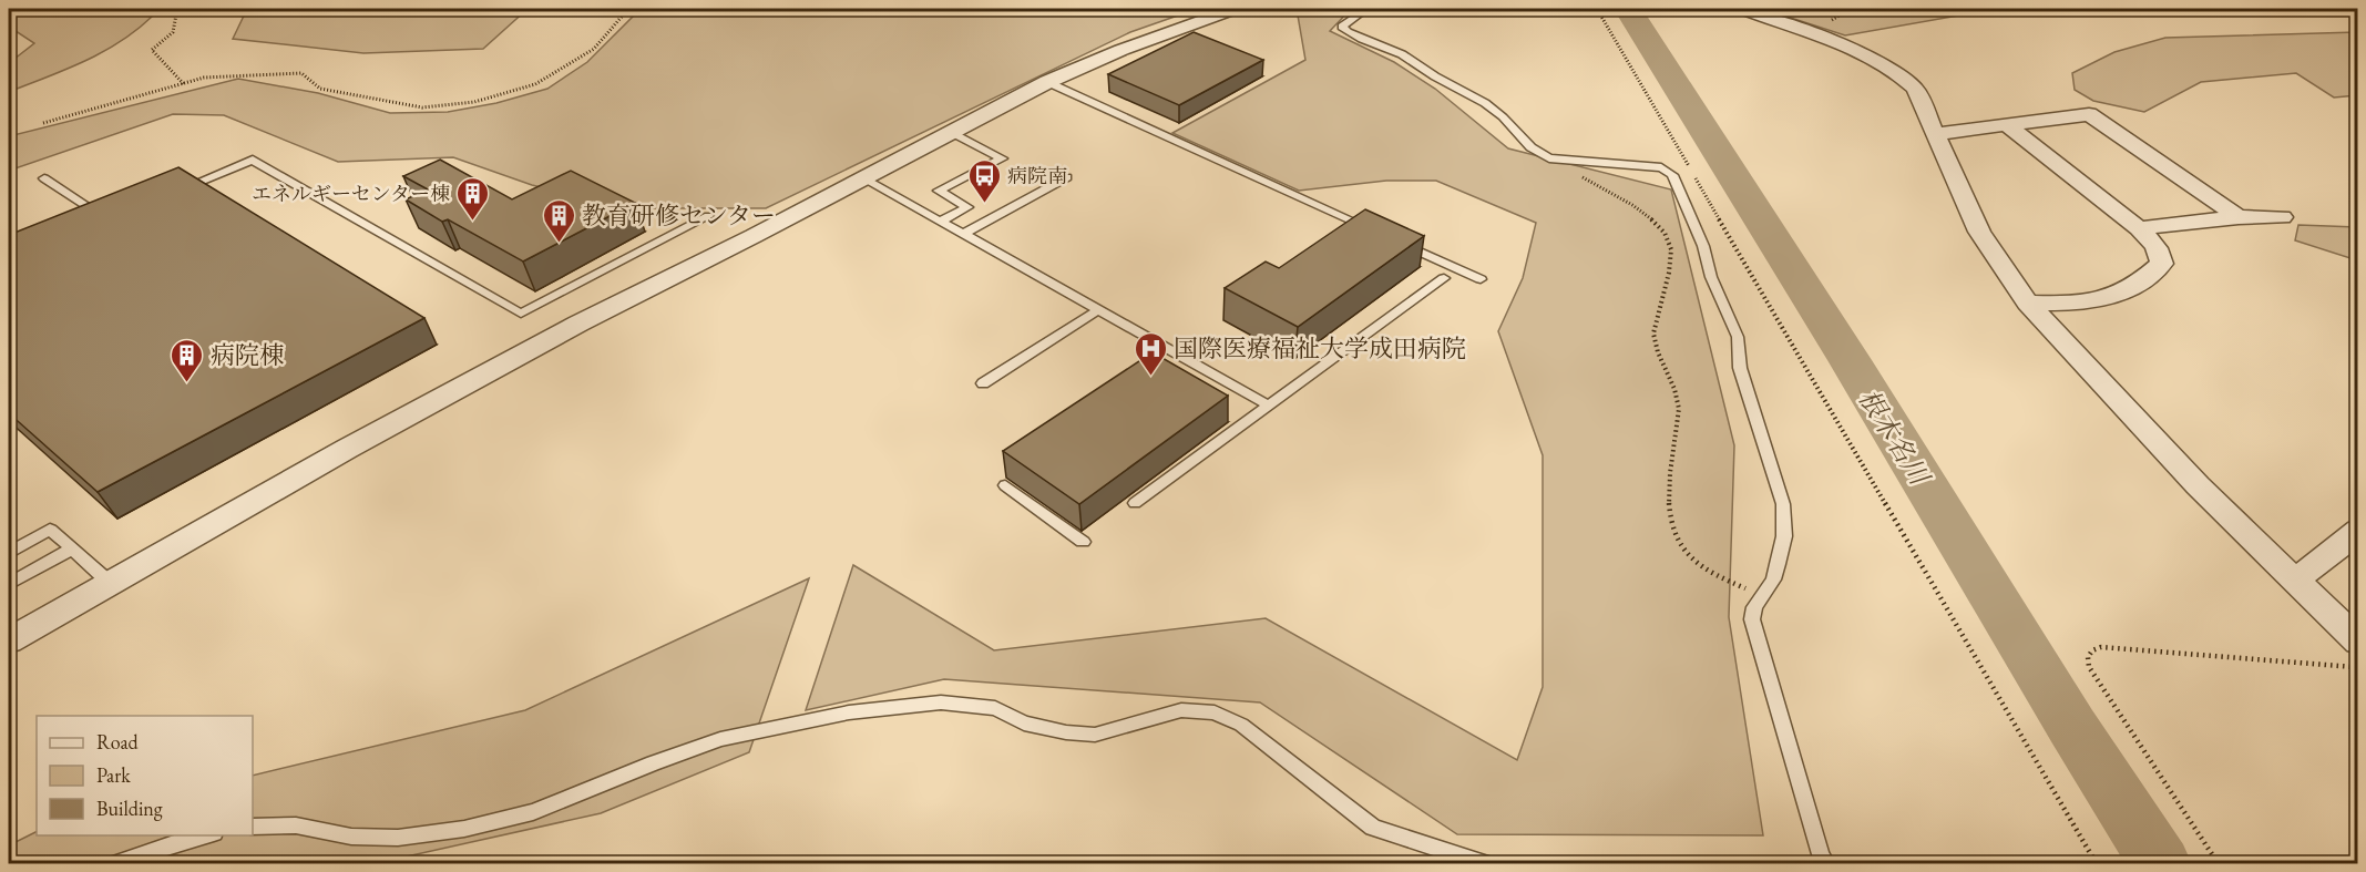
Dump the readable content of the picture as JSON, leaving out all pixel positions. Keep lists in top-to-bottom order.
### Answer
{
  "water": ["根木名川"],
  "places": {
    "bus stop": ["病院南"],
    "building": ["エネルギーセンター棟", "教育研修センター", "病院棟"],
    "hospital": ["国際医療福祉大学成田病院"]
  },
  "legend": ["Road", "Park", "Building"]
}
